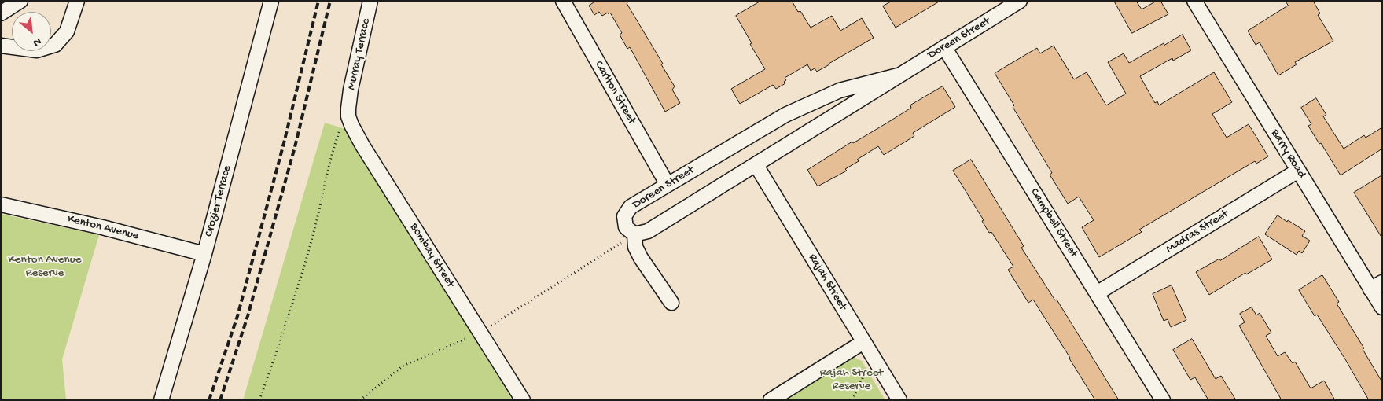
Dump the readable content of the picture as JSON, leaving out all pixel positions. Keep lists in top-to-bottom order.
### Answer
{
  "streets": {
    "street": [
      "Doreen Street",
      "Murray Terrace",
      "Carlton Street",
      "Barry Road",
      "Crozier Terrace",
      "Campbell Street",
      "Kenton Avenue",
      "Madras Street",
      "Bombay Street",
      "Rajah Street"
    ]
  },
  "crossings": [
    ["Doreen Street", "Carlton Street"],
    ["Doreen Street", "Campbell Street"],
    ["Doreen Street", "Rajah Street"],
    ["Murray Terrace", "Bombay Street"],
    ["Barry Road", "Madras Street"],
    ["Crozier Terrace", "Kenton Avenue"],
    ["Campbell Street", "Madras Street"]
  ],
  "parks": ["Kenton Avenue Reserve", "Rajah Street Reserve"],
  "north": "bottom right"
}
